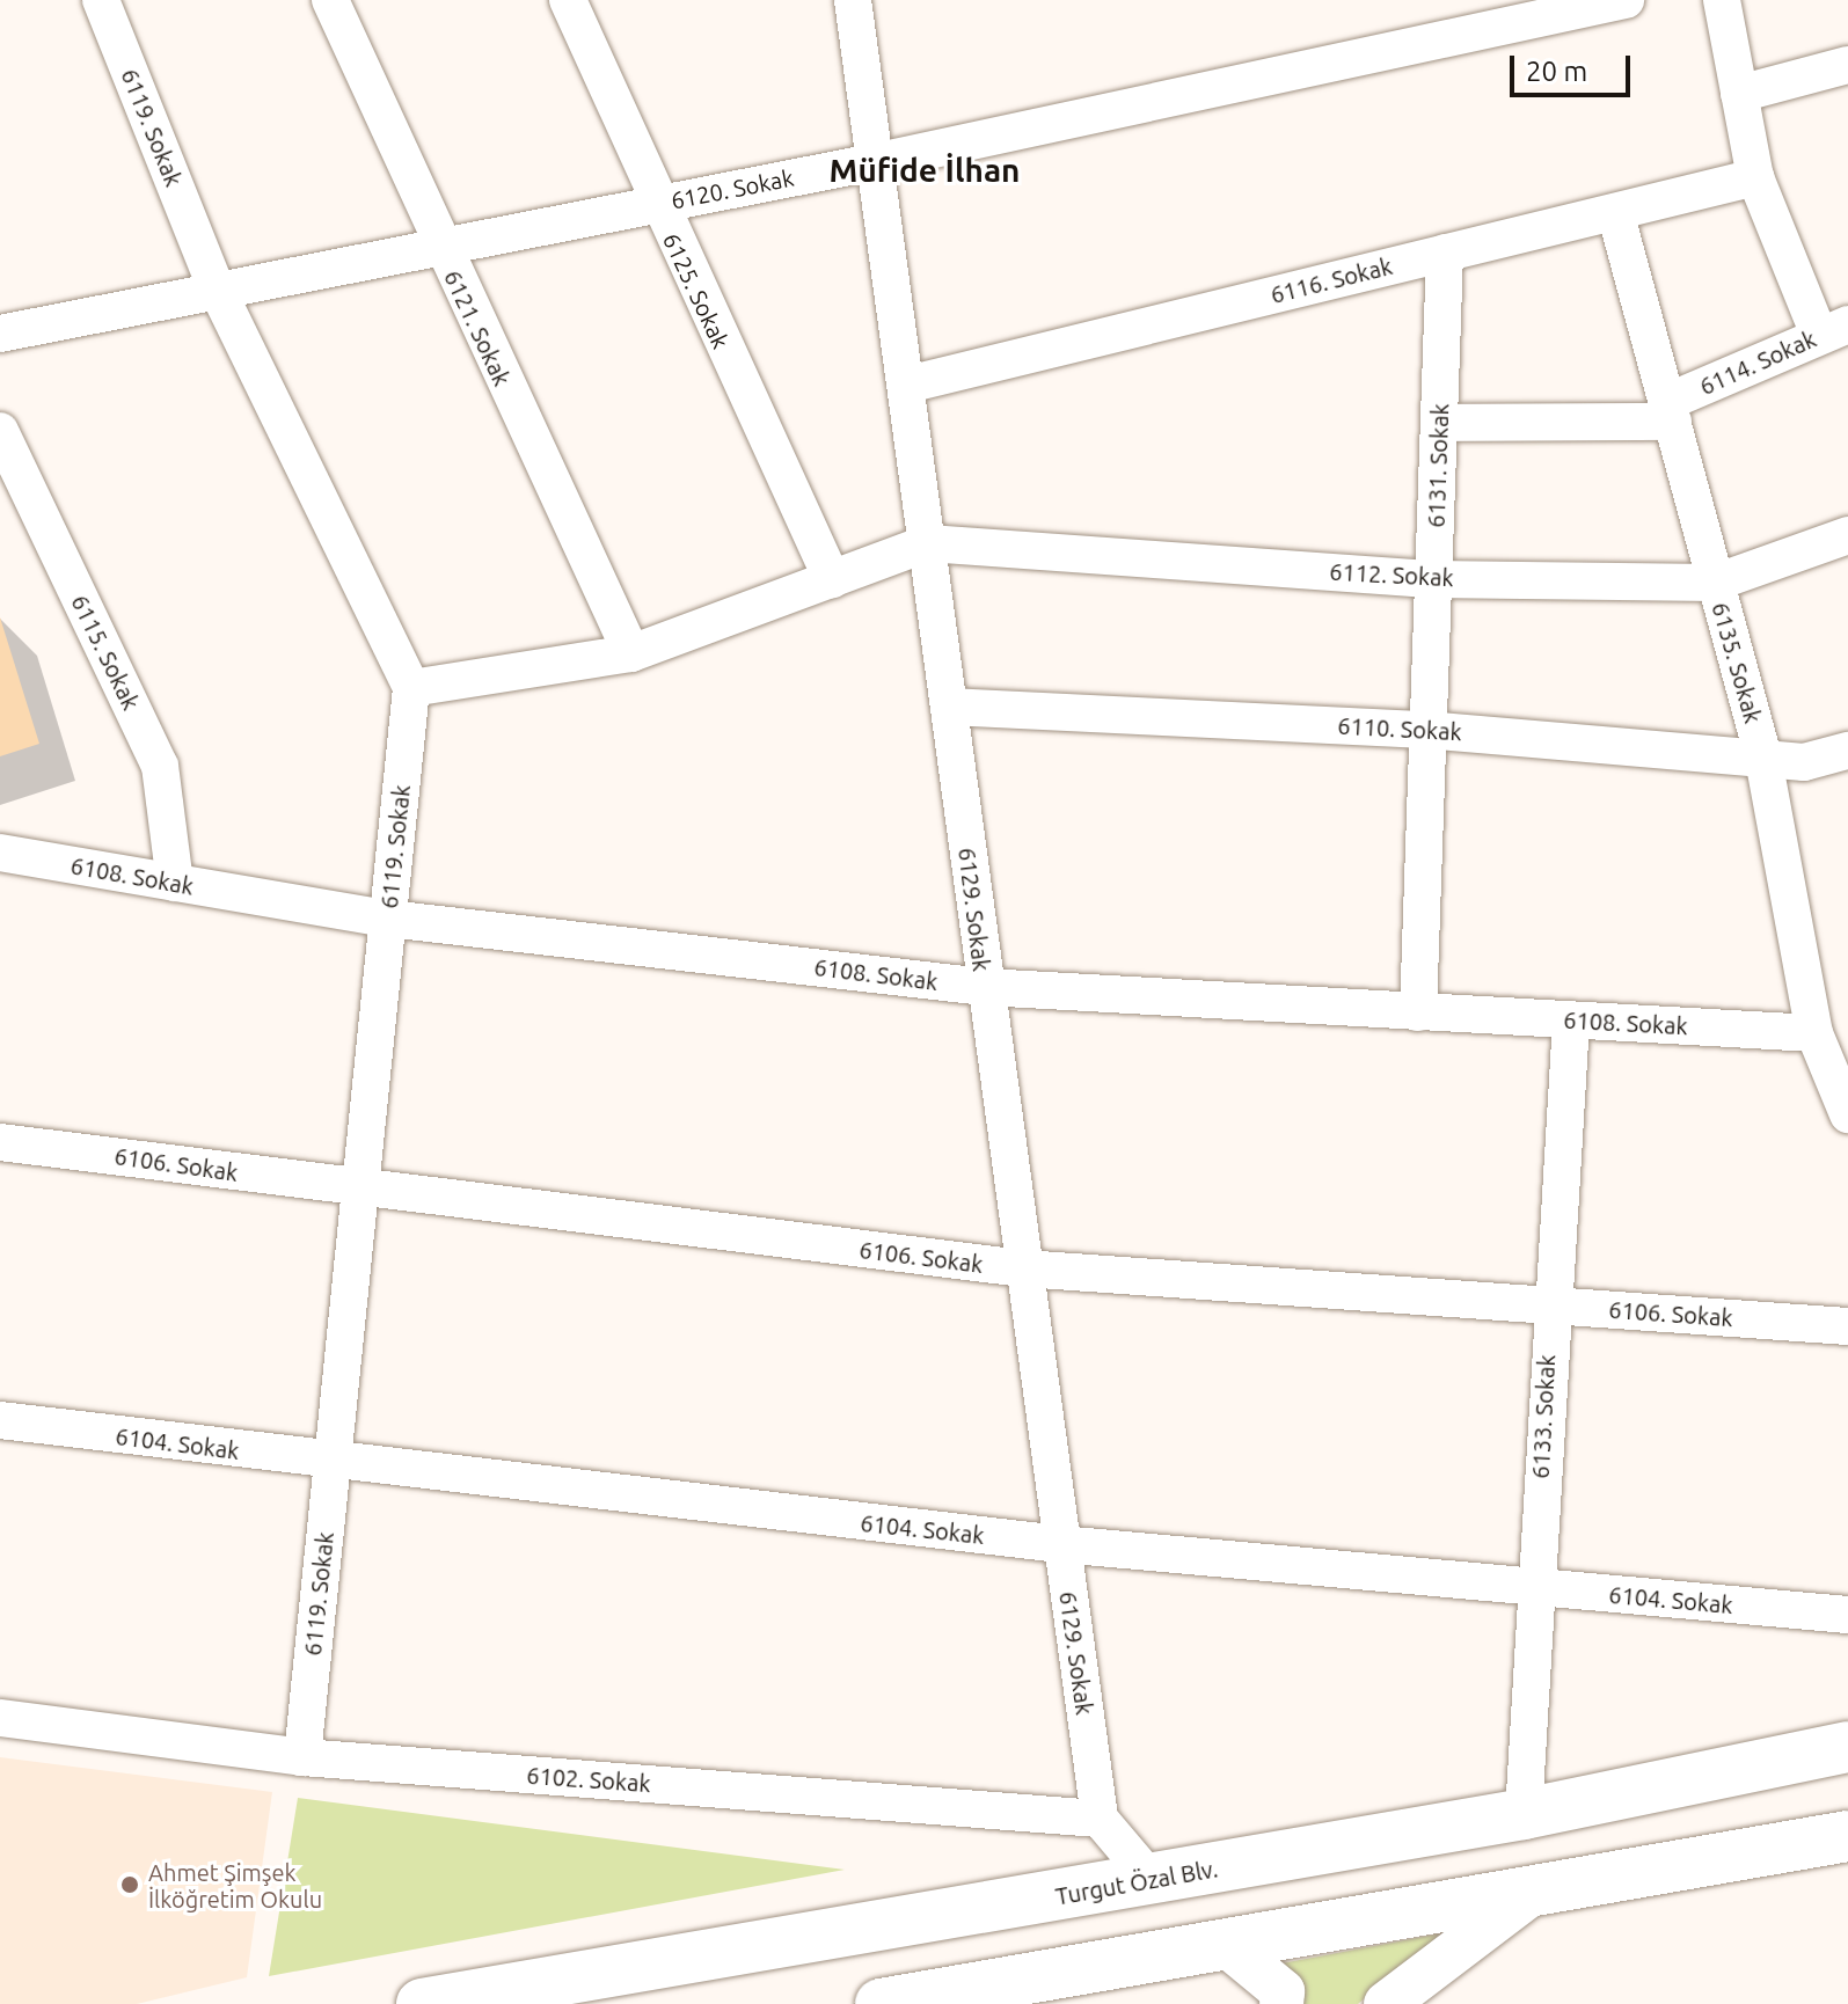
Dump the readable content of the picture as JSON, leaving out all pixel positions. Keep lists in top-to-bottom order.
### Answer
{
  "streets": {
    "main road": ["Turgut Özal Blv."],
    "street": [
      "6119. Sokak",
      "6120. Sokak",
      "6116. Sokak",
      "6125. Sokak",
      "6121. Sokak",
      "6114. Sokak",
      "6131. Sokak",
      "6112. Sokak",
      "6115. Sokak",
      "6135. Sokak",
      "6110. Sokak",
      "6108. Sokak",
      "6129. Sokak",
      "6106. Sokak",
      "6133. Sokak",
      "6104. Sokak",
      "6102. Sokak"
    ]
  },
  "crossings": [
    ["6119. Sokak", "6120. Sokak"],
    ["6119. Sokak", "6108. Sokak"],
    ["6119. Sokak", "6106. Sokak"],
    ["6119. Sokak", "6104. Sokak"],
    ["6119. Sokak", "6102. Sokak"],
    ["6120. Sokak", "6125. Sokak"],
    ["6120. Sokak", "6121. Sokak"],
    ["6120. Sokak", "6129. Sokak"],
    ["6116. Sokak", "6131. Sokak"],
    ["6116. Sokak", "6135. Sokak"],
    ["6116. Sokak", "6129. Sokak"],
    ["6114. Sokak", "6135. Sokak"],
    ["6131. Sokak", "6112. Sokak"],
    ["6131. Sokak", "6110. Sokak"],
    ["6131. Sokak", "6108. Sokak"],
    ["6112. Sokak", "6135. Sokak"],
    ["6112. Sokak", "6129. Sokak"],
    ["6115. Sokak", "6108. Sokak"],
    ["6135. Sokak", "6110. Sokak"],
    ["6135. Sokak", "6108. Sokak"],
    ["6110. Sokak", "6129. Sokak"],
    ["6108. Sokak", "6129. Sokak"],
    ["6108. Sokak", "6133. Sokak"],
    ["6129. Sokak", "6106. Sokak"],
    ["6129. Sokak", "6104. Sokak"],
    ["6129. Sokak", "6102. Sokak"],
    ["6106. Sokak", "6133. Sokak"],
    ["6133. Sokak", "6104. Sokak"],
    ["6133. Sokak", "Turgut Özal Blv."]
  ],
  "districts": ["Müfide İlhan"],
  "places": ["Ahmet Şimşek İlköğretim Okulu"],
  "scale_bar": "20 m"
}
